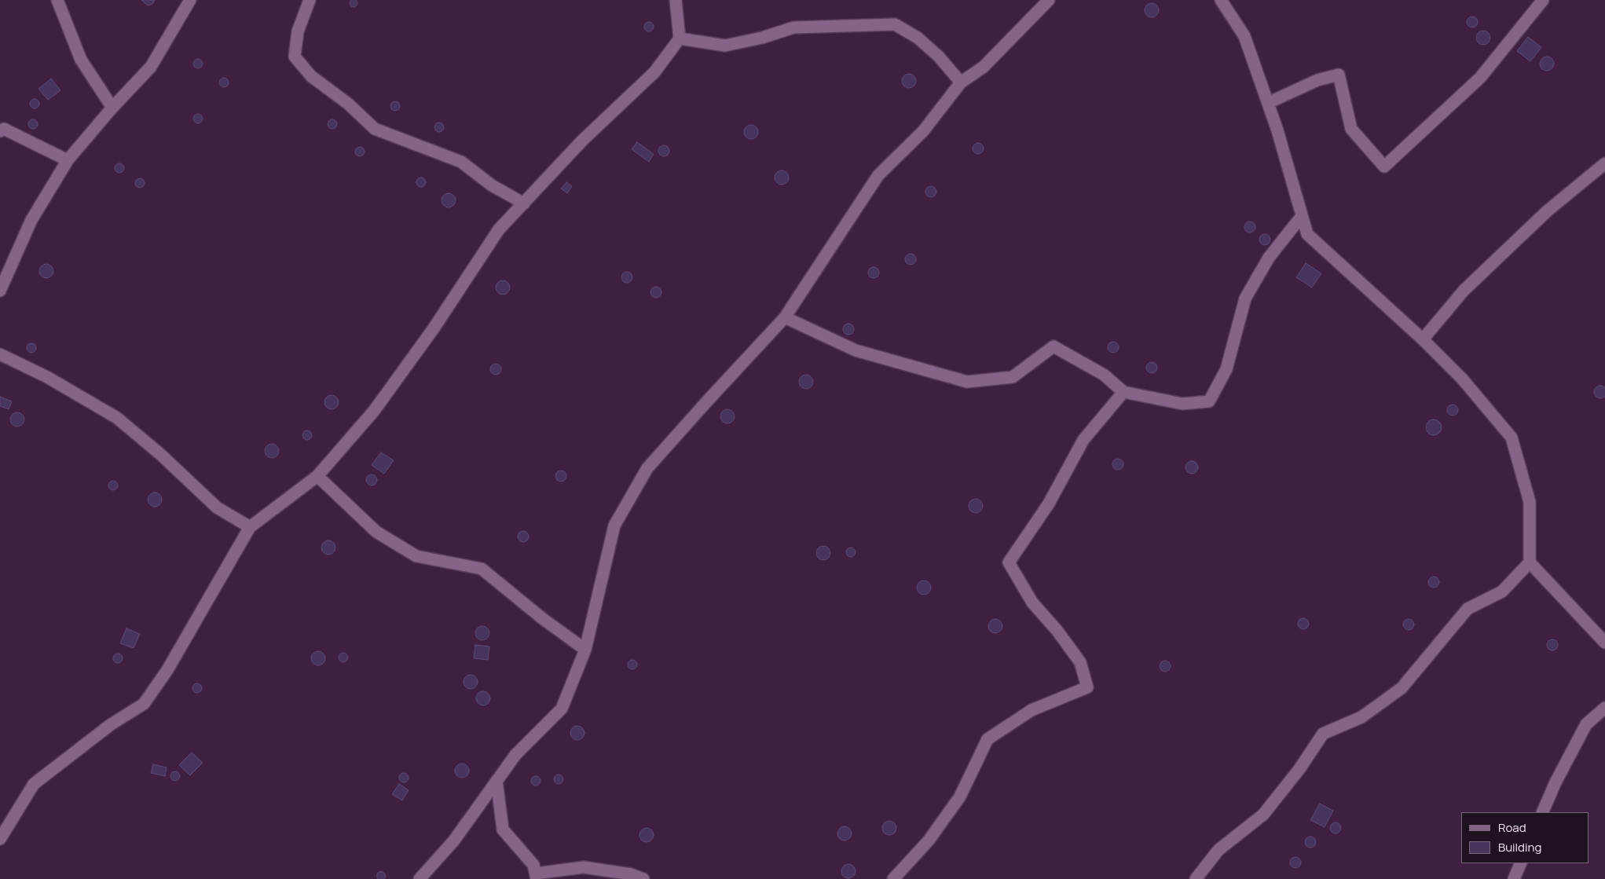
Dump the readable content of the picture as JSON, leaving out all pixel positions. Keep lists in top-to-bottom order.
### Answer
{
  "legend": ["Road", "Building"]
}
